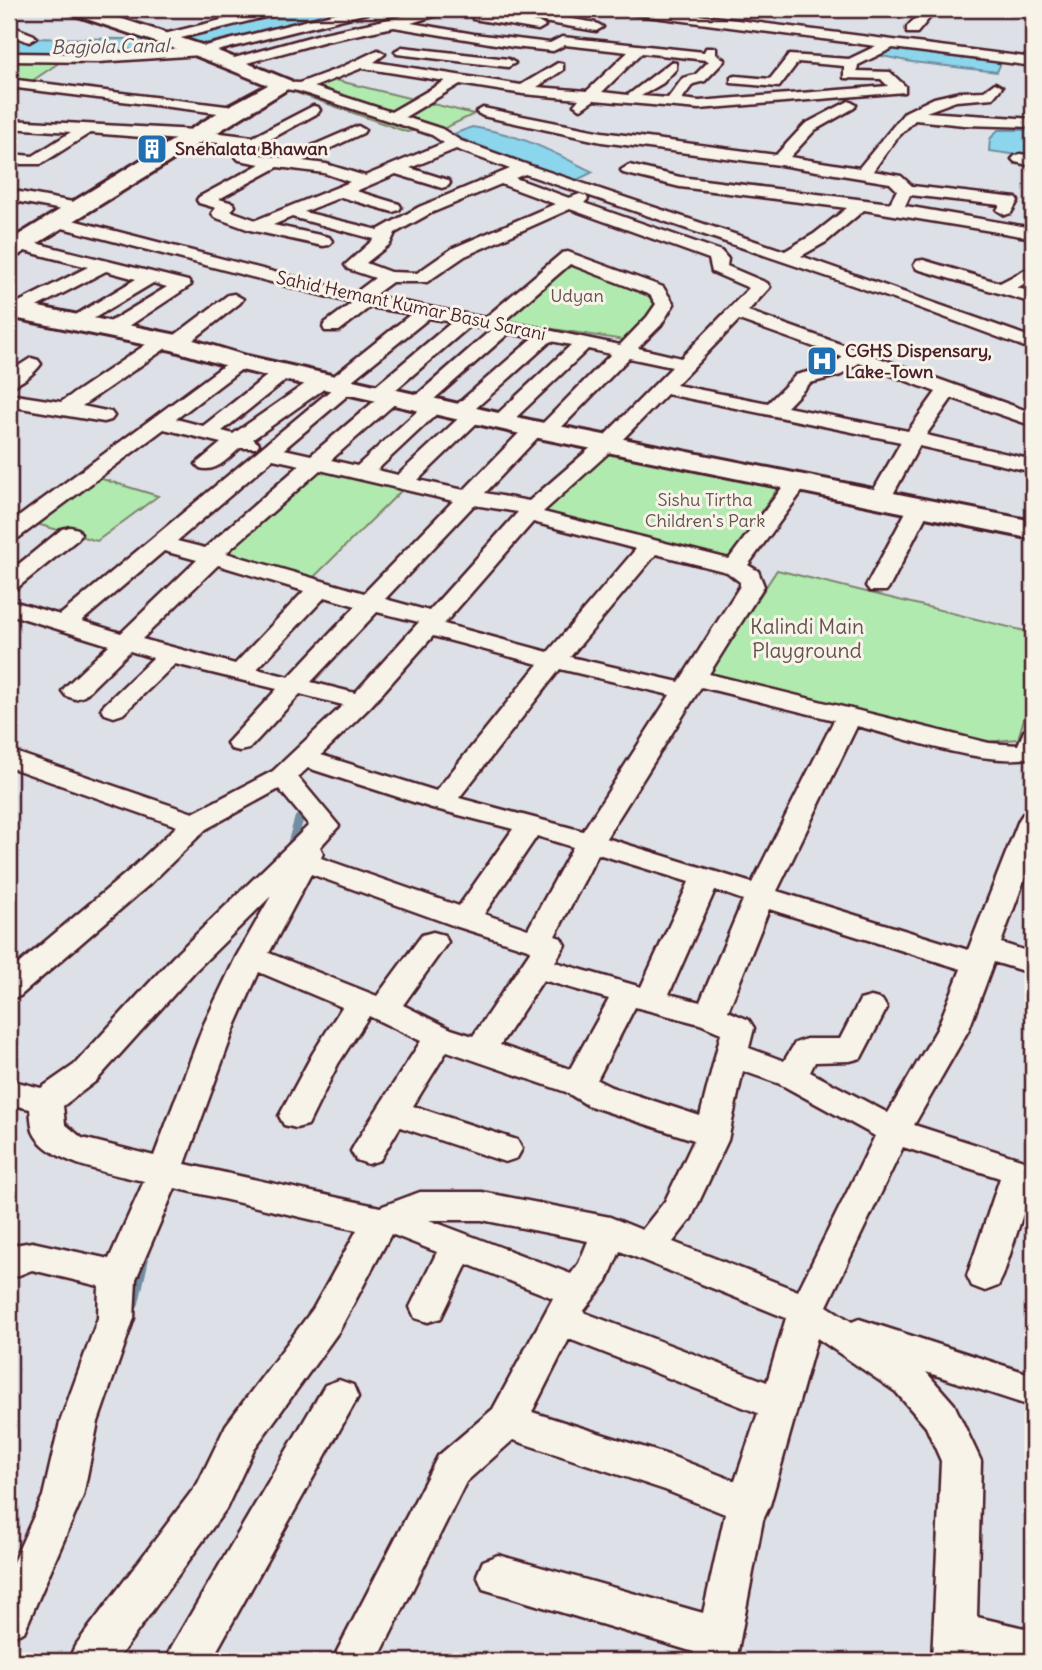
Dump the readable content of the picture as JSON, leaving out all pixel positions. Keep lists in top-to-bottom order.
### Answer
{
  "streets": {
    "street": ["Sahid Hemant Kumar Basu Sarani"]
  },
  "water": ["Bagjola Canal"],
  "parks": ["Udyan", "Sishu Tirtha Children's Park", "Kalindi Main Playground"],
  "places": {
    "building": ["Snehalata Bhawan"],
    "hospital": ["CGHS Dispensary, Lake-Town"]
  }
}
